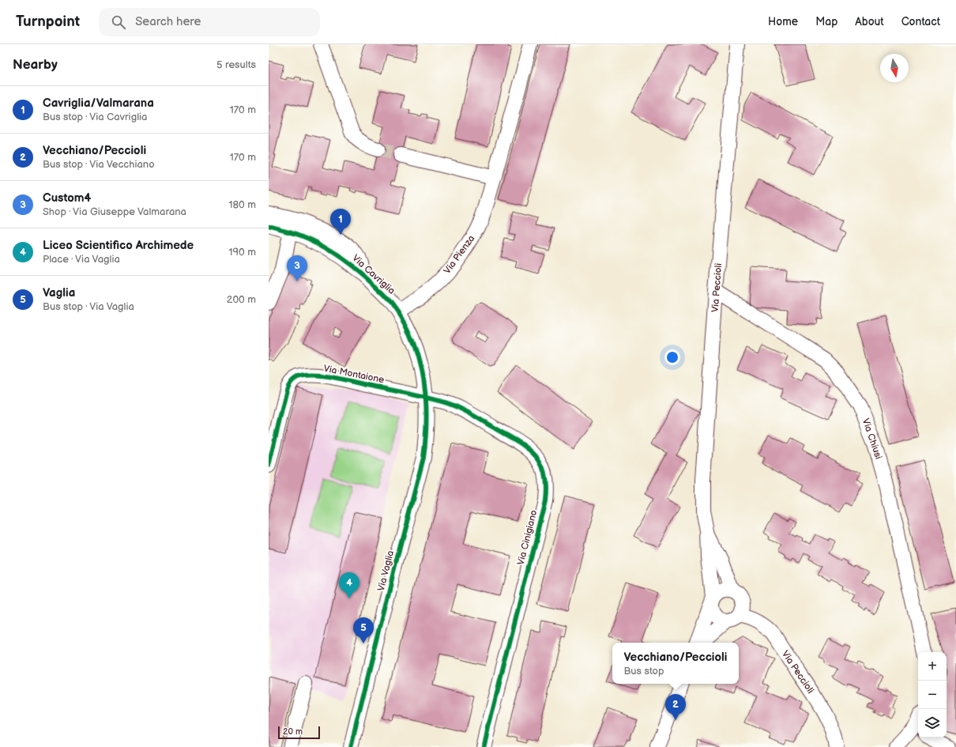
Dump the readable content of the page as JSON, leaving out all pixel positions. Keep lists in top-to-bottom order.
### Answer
{
  "streets": {
    "street": [
      "Via Pienza",
      "Via Cavriglia",
      "Via Peccioli",
      "Via Montaione",
      "Via Chiusi",
      "Via Cinigiano",
      "Via Vaglia"
    ]
  },
  "crossings": [
    ["Via Pienza", "Via Cavriglia"],
    ["Via Cavriglia", "Via Montaione"],
    ["Via Cavriglia", "Via Cinigiano"],
    ["Via Cavriglia", "Via Vaglia"],
    ["Via Peccioli", "Via Chiusi"],
    ["Via Montaione", "Via Cinigiano"],
    ["Via Montaione", "Via Vaglia"],
    ["Via Cinigiano", "Via Vaglia"]
  ],
  "scale_bar": "20 m",
  "north": "bottom",
  "page": {
    "header": "Turnpoint",
    "search": "Search here",
    "nav": [
      "Home",
      "Map",
      "About",
      "Contact"
    ],
    "heading": ["Nearby", "5 results"],
    "list": [
      {
        "mark": "1",
        "name": "Cavriglia/Valmarana",
        "note": "Bus stop · Via Cavriglia",
        "value": "170 m"
      },
      {
        "mark": "2",
        "name": "Vecchiano/Peccioli",
        "note": "Bus stop · Via Vecchiano",
        "value": "170 m"
      },
      {
        "mark": "3",
        "name": "Custom4",
        "note": "Shop · Via Giuseppe Valmarana",
        "value": "180 m"
      },
      {
        "mark": "4",
        "name": "Liceo Scientifico Archimede",
        "note": "Place · Via Vaglia",
        "value": "190 m"
      },
      {
        "mark": "5",
        "name": "Vaglia",
        "note": "Bus stop · Via Vaglia",
        "value": "200 m"
      }
    ],
    "pins": [
      "1",
      "3",
      "4",
      "5",
      "2"
    ],
    "popup": ["Vecchiano/Peccioli", "Bus stop"],
    "map_buttons": ["+", "−"],
    "scale": "20 m"
  }
}
